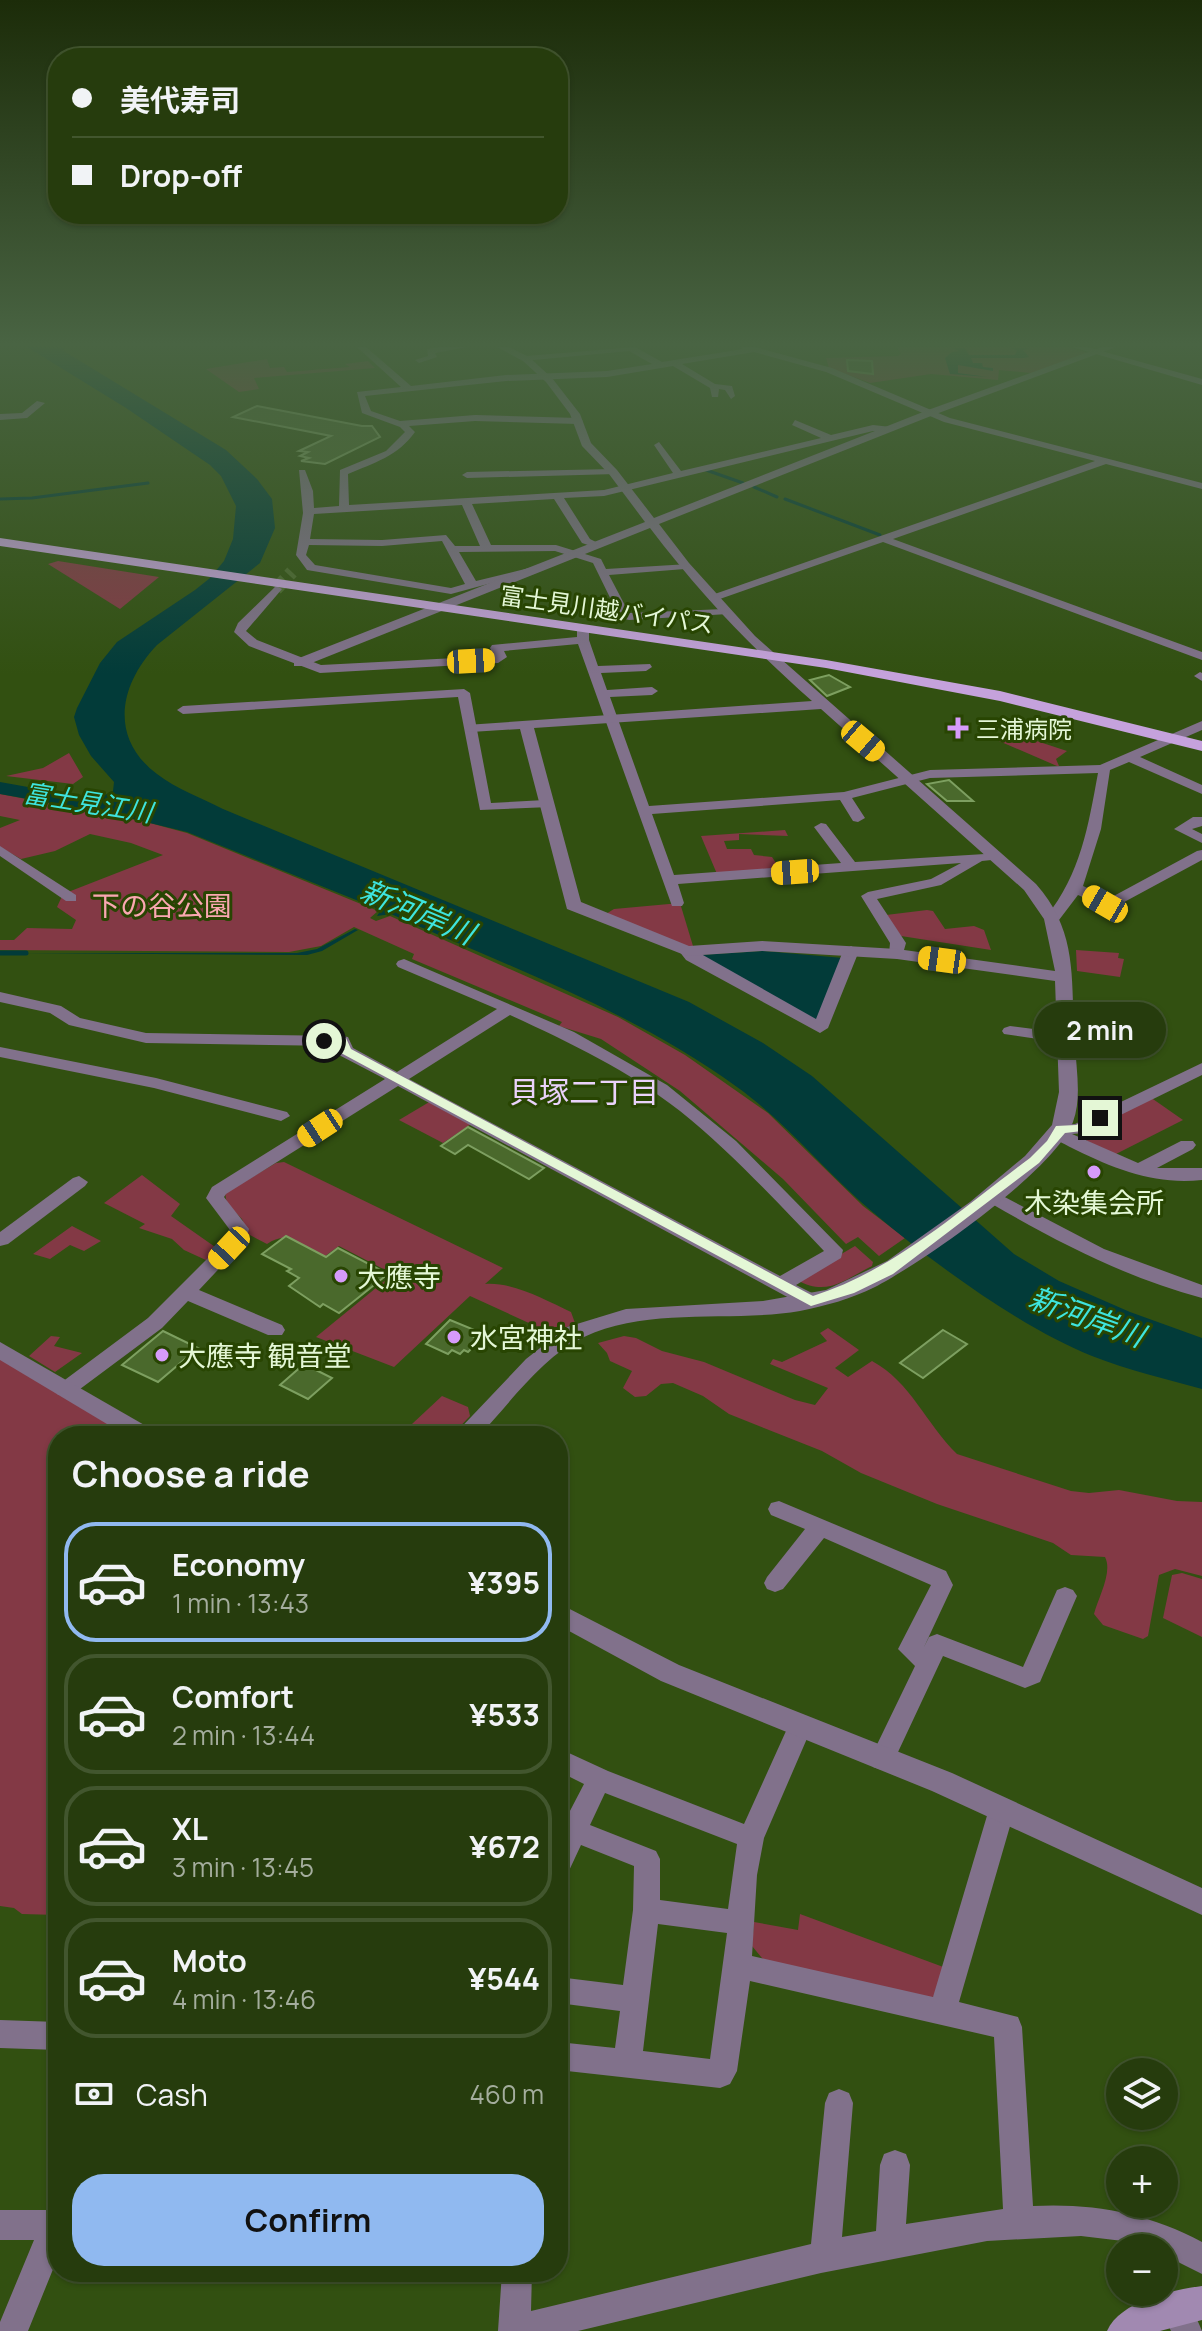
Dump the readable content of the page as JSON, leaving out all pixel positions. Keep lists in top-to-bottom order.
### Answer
{
  "streets": {
    "highway": ["富士見川越バイパス"]
  },
  "districts": ["貝塚二丁目"],
  "water": ["富士見江川", "新河岸川"],
  "parks": ["下の谷公園"],
  "places": {
    "health": ["三浦病院"],
    "other": [
      "木染集会所",
      "大應寺",
      "水宮神社",
      "大應寺 観音堂"
    ]
  },
  "page": {
    "banner": ["美代寿司", "Drop-off"],
    "bubble": "2 min",
    "heading": "Choose a ride",
    "list": [
      {
        "name": "Economy",
        "note": "1 min · 13:43",
        "value": "¥395"
      },
      {
        "name": "Comfort",
        "note": "2 min · 13:44",
        "value": "¥533"
      },
      {
        "name": "XL",
        "note": "3 min · 13:45",
        "value": "¥672"
      },
      {
        "name": "Moto",
        "note": "4 min · 13:46",
        "value": "¥544"
      }
    ],
    "pay": ["Cash", "460 m"],
    "map_buttons": ["+", "−"],
    "buttons": "Confirm"
  }
}
